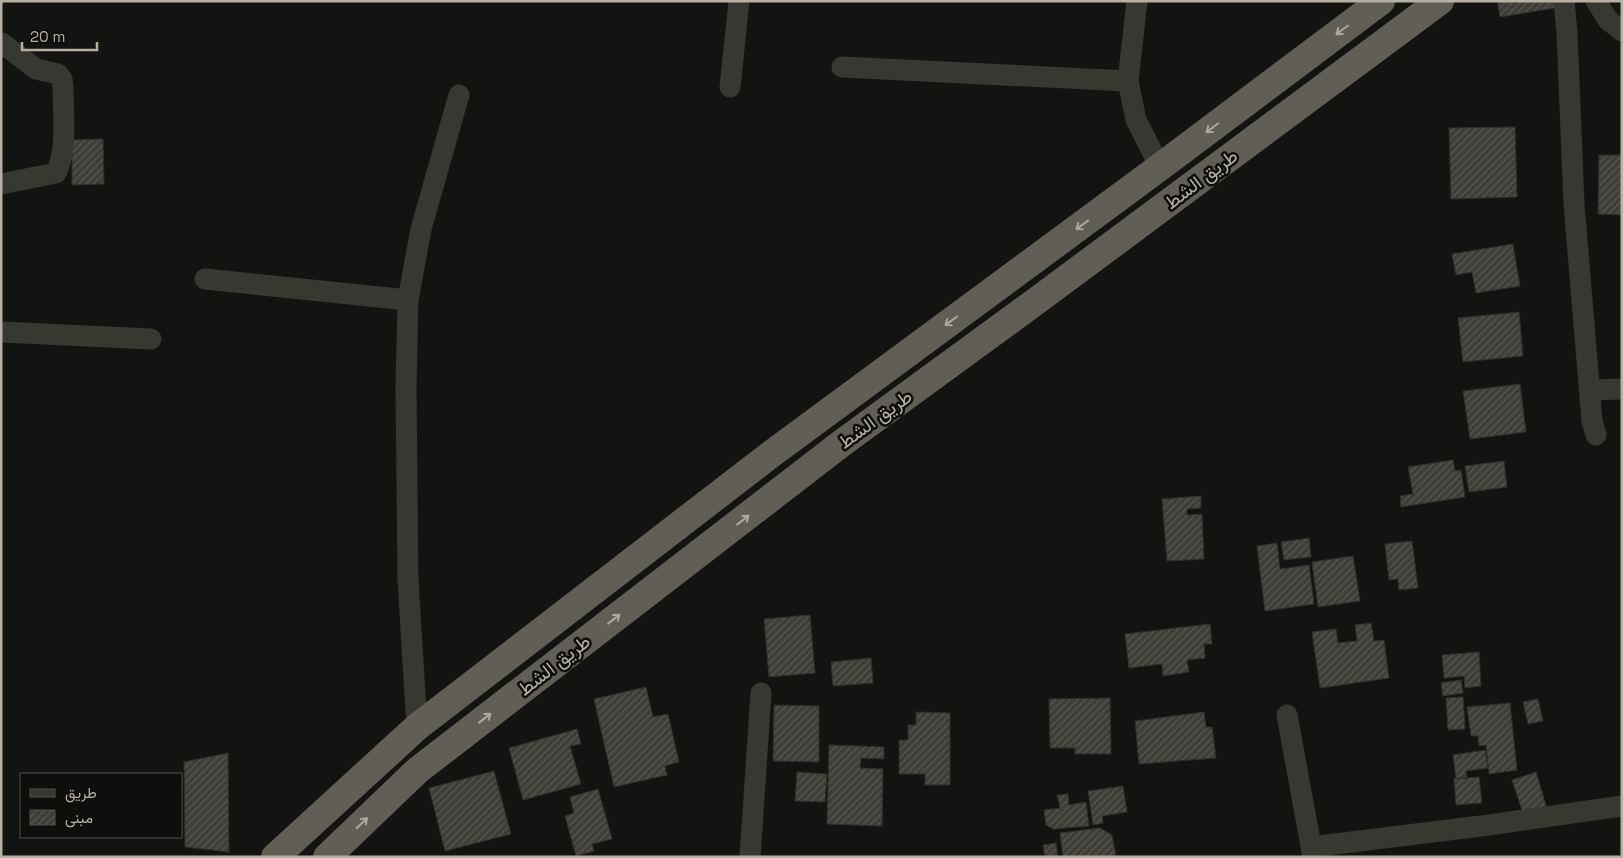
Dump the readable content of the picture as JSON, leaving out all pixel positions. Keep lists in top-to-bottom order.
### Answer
{
  "streets": {
    "highway": ["طريق الشط"]
  },
  "legend": ["طريق", "مبنى"],
  "scale_bar": "20 m"
}
